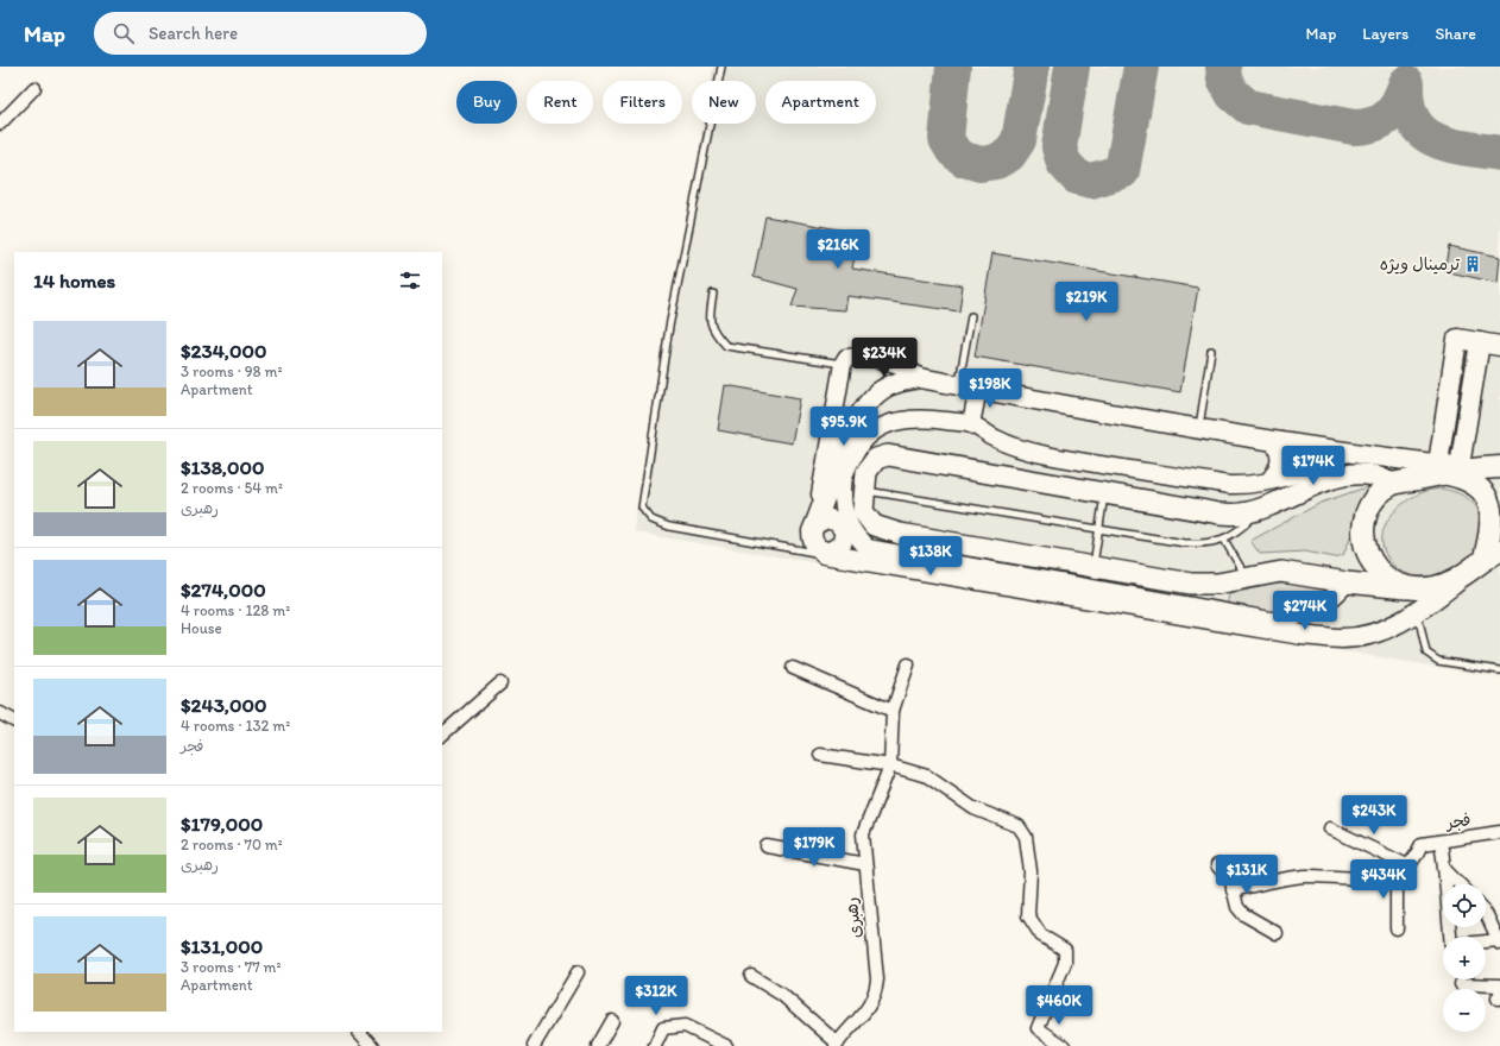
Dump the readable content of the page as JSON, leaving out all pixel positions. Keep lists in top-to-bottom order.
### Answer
{
  "streets": {
    "street": ["فجر", "رهبری"]
  },
  "places": {
    "building": ["ترمینال ویژه"]
  },
  "page": {
    "header": "Map",
    "search": "Search here",
    "nav": ["Map", "Layers", "Share"],
    "chip": [
      "Buy",
      "Rent",
      "Filters",
      "New",
      "Apartment"
    ],
    "price": [
      "$216K",
      "$219K",
      "$234K",
      "$198K",
      "$95.9K",
      "$174K",
      "$138K",
      "$274K",
      "$243K",
      "$179K",
      "$131K",
      "$434K",
      "$312K",
      "$460K"
    ],
    "heading": "14 homes",
    "list": [
      {
        "name": "$234,000",
        "note": "3 rooms · 98 m² · Apartment"
      },
      {
        "name": "$138,000",
        "note": "2 rooms · 54 m² · رهبری"
      },
      {
        "name": "$274,000",
        "note": "4 rooms · 128 m² · House"
      },
      {
        "name": "$243,000",
        "note": "4 rooms · 132 m² · فجر"
      },
      {
        "name": "$179,000",
        "note": "2 rooms · 70 m² · رهبری"
      },
      {
        "name": "$131,000",
        "note": "3 rooms · 77 m² · Apartment"
      }
    ],
    "map_buttons": ["+", "−"]
  }
}
